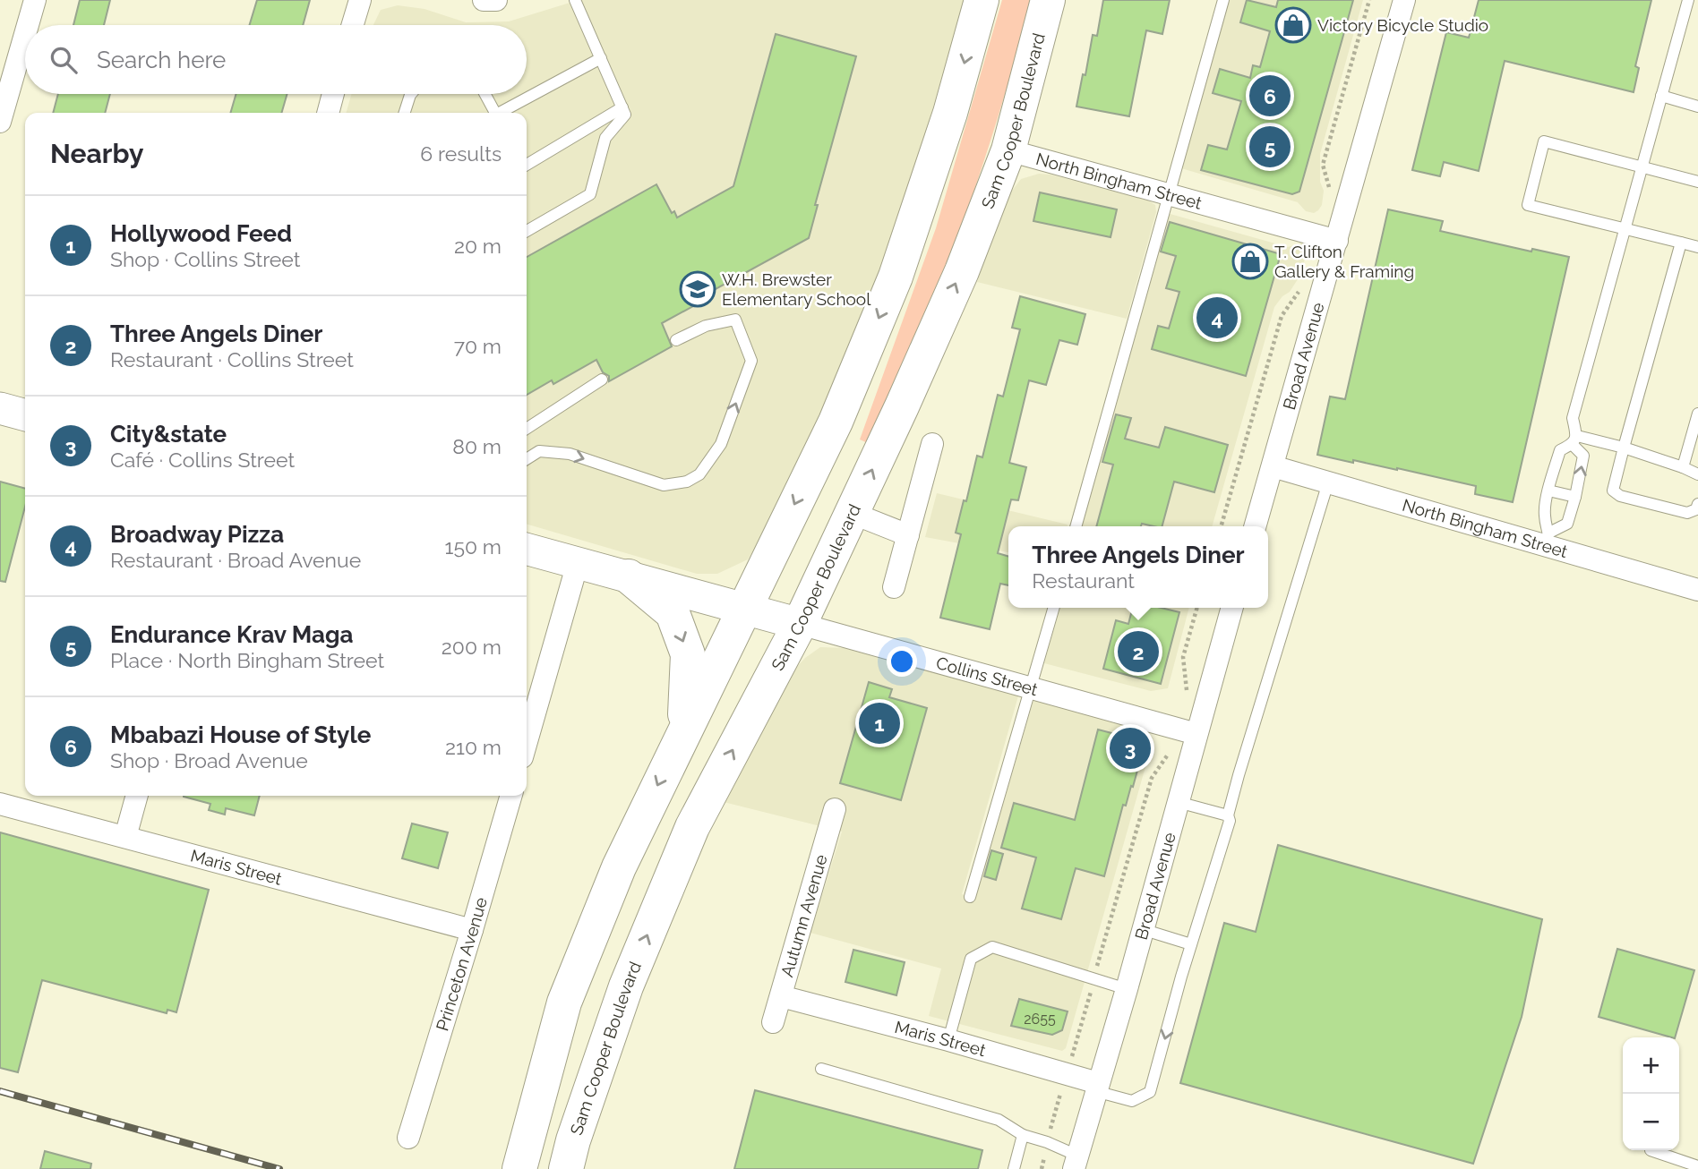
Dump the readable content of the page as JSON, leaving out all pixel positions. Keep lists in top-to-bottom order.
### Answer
{
  "streets": {
    "main road": ["Sam Cooper Boulevard"],
    "street": [
      "North Bingham Street",
      "Broad Avenue",
      "Collins Street",
      "Maris Street",
      "Autumn Avenue",
      "Princeton Avenue"
    ]
  },
  "crossings": [
    ["Sam Cooper Boulevard", "North Bingham Street"],
    ["Sam Cooper Boulevard", "Collins Street"],
    ["North Bingham Street", "Broad Avenue"],
    ["Broad Avenue", "Collins Street"],
    ["Broad Avenue", "Maris Street"],
    ["Maris Street", "Autumn Avenue"],
    ["Maris Street", "Princeton Avenue"]
  ],
  "places": {
    "shop": ["Victory Bicycle Studio", "T. Clifton Gallery & Framing"],
    "school or university": ["W.H. Brewster Elementary School"]
  },
  "house_numbers": ["2655"],
  "page": {
    "search": "Search here",
    "pins": [
      "6",
      "5",
      "4",
      "2",
      "1",
      "3"
    ],
    "heading": ["Nearby", "6 results"],
    "list": [
      {
        "mark": "1",
        "name": "Hollywood Feed",
        "note": "Shop · Collins Street",
        "value": "20 m"
      },
      {
        "mark": "2",
        "name": "Three Angels Diner",
        "note": "Restaurant · Collins Street",
        "value": "70 m"
      },
      {
        "mark": "3",
        "name": "City&state",
        "note": "Café · Collins Street",
        "value": "80 m"
      },
      {
        "mark": "4",
        "name": "Broadway Pizza",
        "note": "Restaurant · Broad Avenue",
        "value": "150 m"
      },
      {
        "mark": "5",
        "name": "Endurance Krav Maga",
        "note": "Place · North Bingham Street",
        "value": "200 m"
      },
      {
        "mark": "6",
        "name": "Mbabazi House of Style",
        "note": "Shop · Broad Avenue",
        "value": "210 m"
      }
    ],
    "popup": ["Three Angels Diner", "Restaurant"],
    "map_buttons": ["+", "−"]
  }
}
